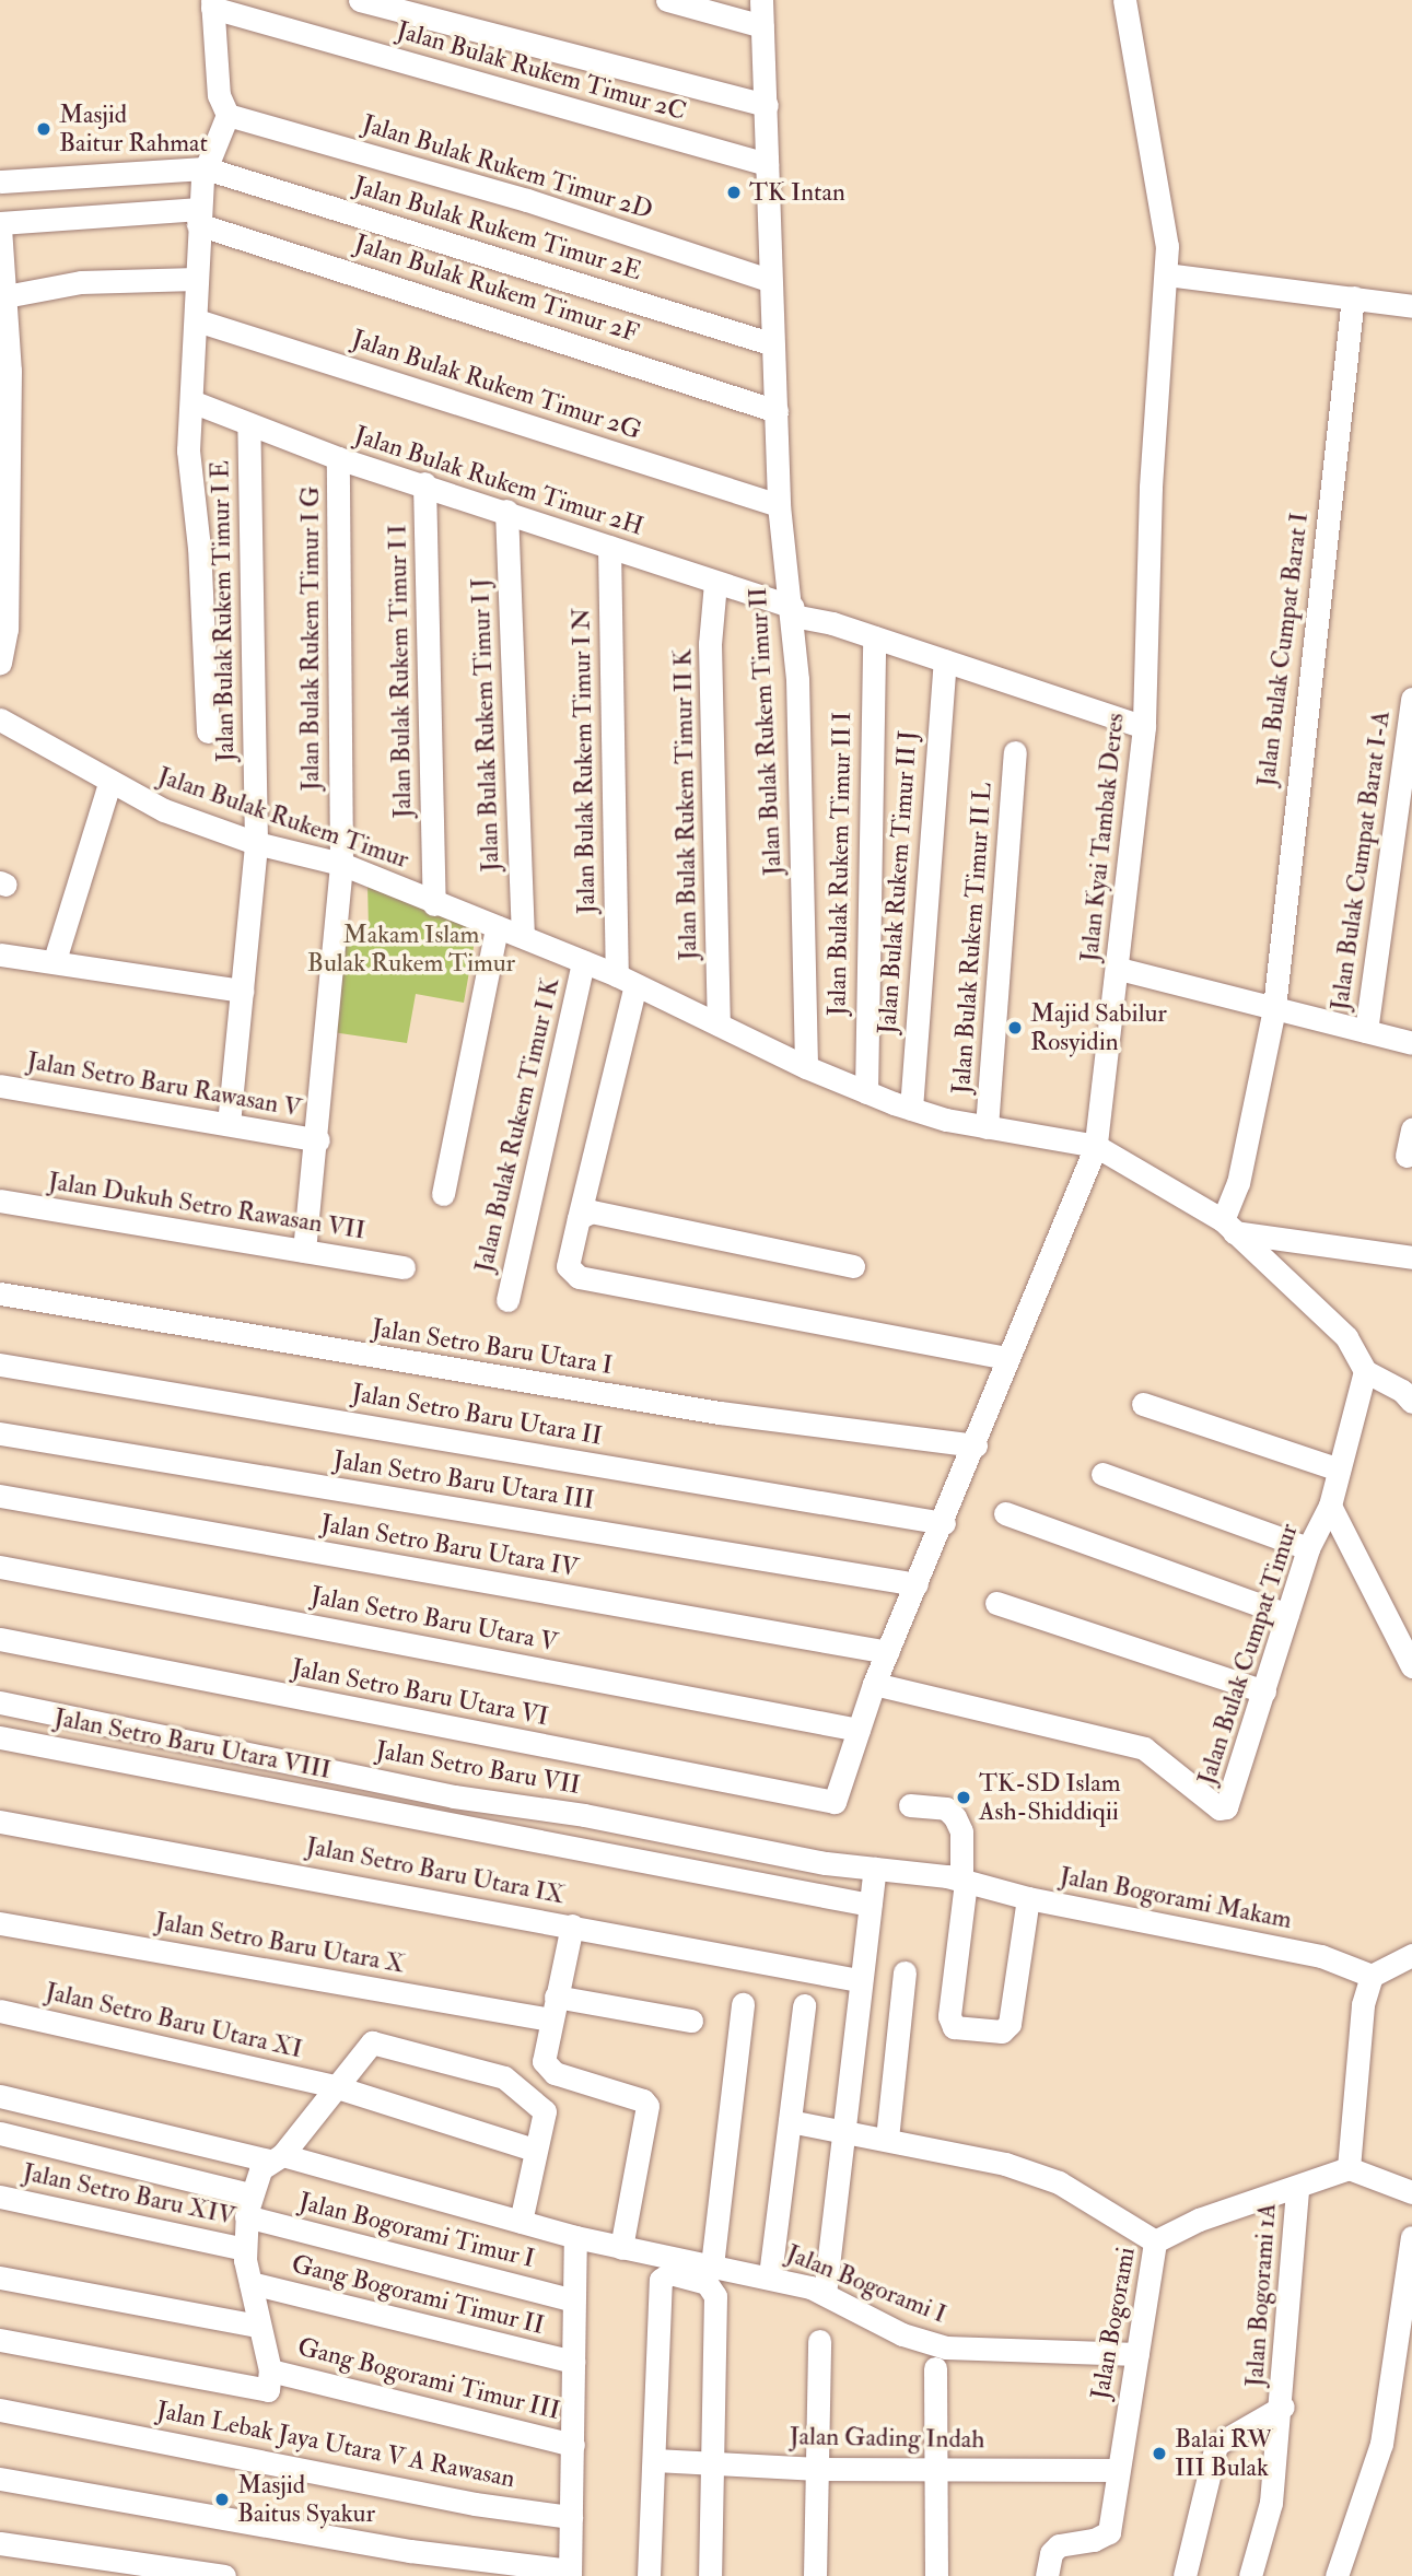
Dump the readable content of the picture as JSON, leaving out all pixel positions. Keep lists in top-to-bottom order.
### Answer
{
  "streets": {
    "street": [
      "Jalan Bulak Rukem Timur 2C",
      "Jalan Bulak Rukem Timur 2D",
      "Jalan Bulak Rukem Timur 2E",
      "Jalan Bulak Rukem Timur 2F",
      "Jalan Bulak Rukem Timur 2G",
      "Jalan Bulak Rukem Timur 2H",
      "Jalan Bulak Rukem Timur I E",
      "Jalan Bulak Rukem Timur I G",
      "Jalan Bulak Cumpat Barat I",
      "Jalan Bulak Rukem Timur I I",
      "Jalan Bulak Rukem Timur I J",
      "Jalan Bulak Rukem Timur II",
      "Jalan Bulak Rukem Timur I N",
      "Jalan Bulak Rukem Timur II K",
      "Jalan Bulak Rukem Timur",
      "Jalan Kyai Tambak Deres",
      "Jalan Bulak Cumpat Barat I-A",
      "Jalan Bulak Rukem Timur II I",
      "Jalan Bulak Rukem Timur II J",
      "Jalan Bulak Rukem Timur II L",
      "Jalan Setro Baru Rawasan V",
      "Jalan Bulak Rukem Timur I K",
      "Jalan Dukuh Setro Rawasan VII",
      "Jalan Setro Baru Utara I",
      "Jalan Setro Baru Utara II",
      "Jalan Setro Baru Utara III",
      "Jalan Setro Baru Utara IV",
      "Jalan Setro Baru Utara V",
      "Jalan Bulak Cumpat Timur",
      "Jalan Setro Baru Utara VI",
      "Jalan Setro Baru Utara VIII",
      "Jalan Setro Baru VII",
      "Jalan Setro Baru Utara IX",
      "Jalan Bogorami Makam",
      "Jalan Setro Baru Utara X",
      "Jalan Setro Baru Utara XI",
      "Jalan Setro Baru XIV",
      "Jalan Bogorami Timur I",
      "Jalan Bogorami I",
      "Gang Bogorami Timur II",
      "Jalan Bogorami 1A",
      "Jalan Bogorami",
      "Gang Bogorami Timur III",
      "Jalan Gading Indah",
      "Jalan Lebak Jaya Utara V A Rawasan"
    ]
  },
  "crossings": [
    ["Jalan Bulak Rukem Timur 2C", "Jalan Bulak Rukem Timur II"],
    ["Jalan Bulak Rukem Timur 2D", "Jalan Bulak Rukem Timur II"],
    ["Jalan Bulak Rukem Timur 2E", "Jalan Bulak Rukem Timur II"],
    ["Jalan Bulak Rukem Timur 2F", "Jalan Bulak Rukem Timur II"],
    ["Jalan Bulak Rukem Timur 2G", "Jalan Bulak Rukem Timur II"],
    ["Jalan Bulak Rukem Timur 2H", "Jalan Bulak Rukem Timur I E"],
    ["Jalan Bulak Rukem Timur 2H", "Jalan Bulak Rukem Timur I G"],
    ["Jalan Bulak Rukem Timur 2H", "Jalan Bulak Rukem Timur I I"],
    ["Jalan Bulak Rukem Timur 2H", "Jalan Bulak Rukem Timur I J"],
    ["Jalan Bulak Rukem Timur 2H", "Jalan Bulak Rukem Timur II"],
    ["Jalan Bulak Rukem Timur 2H", "Jalan Bulak Rukem Timur I N"],
    ["Jalan Bulak Rukem Timur 2H", "Jalan Bulak Rukem Timur II K"],
    ["Jalan Bulak Rukem Timur 2H", "Jalan Kyai Tambak Deres"],
    ["Jalan Bulak Rukem Timur 2H", "Jalan Bulak Rukem Timur II I"],
    ["Jalan Bulak Rukem Timur 2H", "Jalan Bulak Rukem Timur II J"],
    ["Jalan Bulak Rukem Timur I E", "Jalan Bulak Rukem Timur"],
    ["Jalan Bulak Rukem Timur I E", "Jalan Setro Baru Rawasan V"],
    ["Jalan Bulak Rukem Timur I G", "Jalan Bulak Rukem Timur"],
    ["Jalan Bulak Rukem Timur I G", "Jalan Setro Baru Rawasan V"],
    ["Jalan Bulak Rukem Timur I G", "Jalan Dukuh Setro Rawasan VII"],
    ["Jalan Bulak Rukem Timur I I", "Jalan Bulak Rukem Timur"],
    ["Jalan Bulak Rukem Timur I J", "Jalan Bulak Rukem Timur"],
    ["Jalan Bulak Rukem Timur II", "Jalan Bulak Rukem Timur"],
    ["Jalan Bulak Rukem Timur I N", "Jalan Bulak Rukem Timur"],
    ["Jalan Bulak Rukem Timur II K", "Jalan Bulak Rukem Timur"],
    ["Jalan Bulak Rukem Timur", "Jalan Bulak Rukem Timur I K"],
    ["Jalan Setro Baru Utara V", "Jalan Setro Baru Utara VI"],
    ["Jalan Setro Baru VII", "Jalan Bogorami Makam"],
    ["Jalan Bogorami I", "Jalan Bogorami"],
    ["Jalan Bogorami 1A", "Jalan Bogorami"],
    ["Jalan Bogorami", "Jalan Gading Indah"]
  ],
  "parks": ["Makam Islam Bulak Rukem Timur"],
  "places": [
    "Masjid Baitur Rahmat",
    "TK Intan",
    "Majid Sabilur Rosyidin",
    "TK-SD Islam Ash-Shiddiqii",
    "Balai RW III Bulak",
    "Masjid Baitus Syakur"
  ]
}
